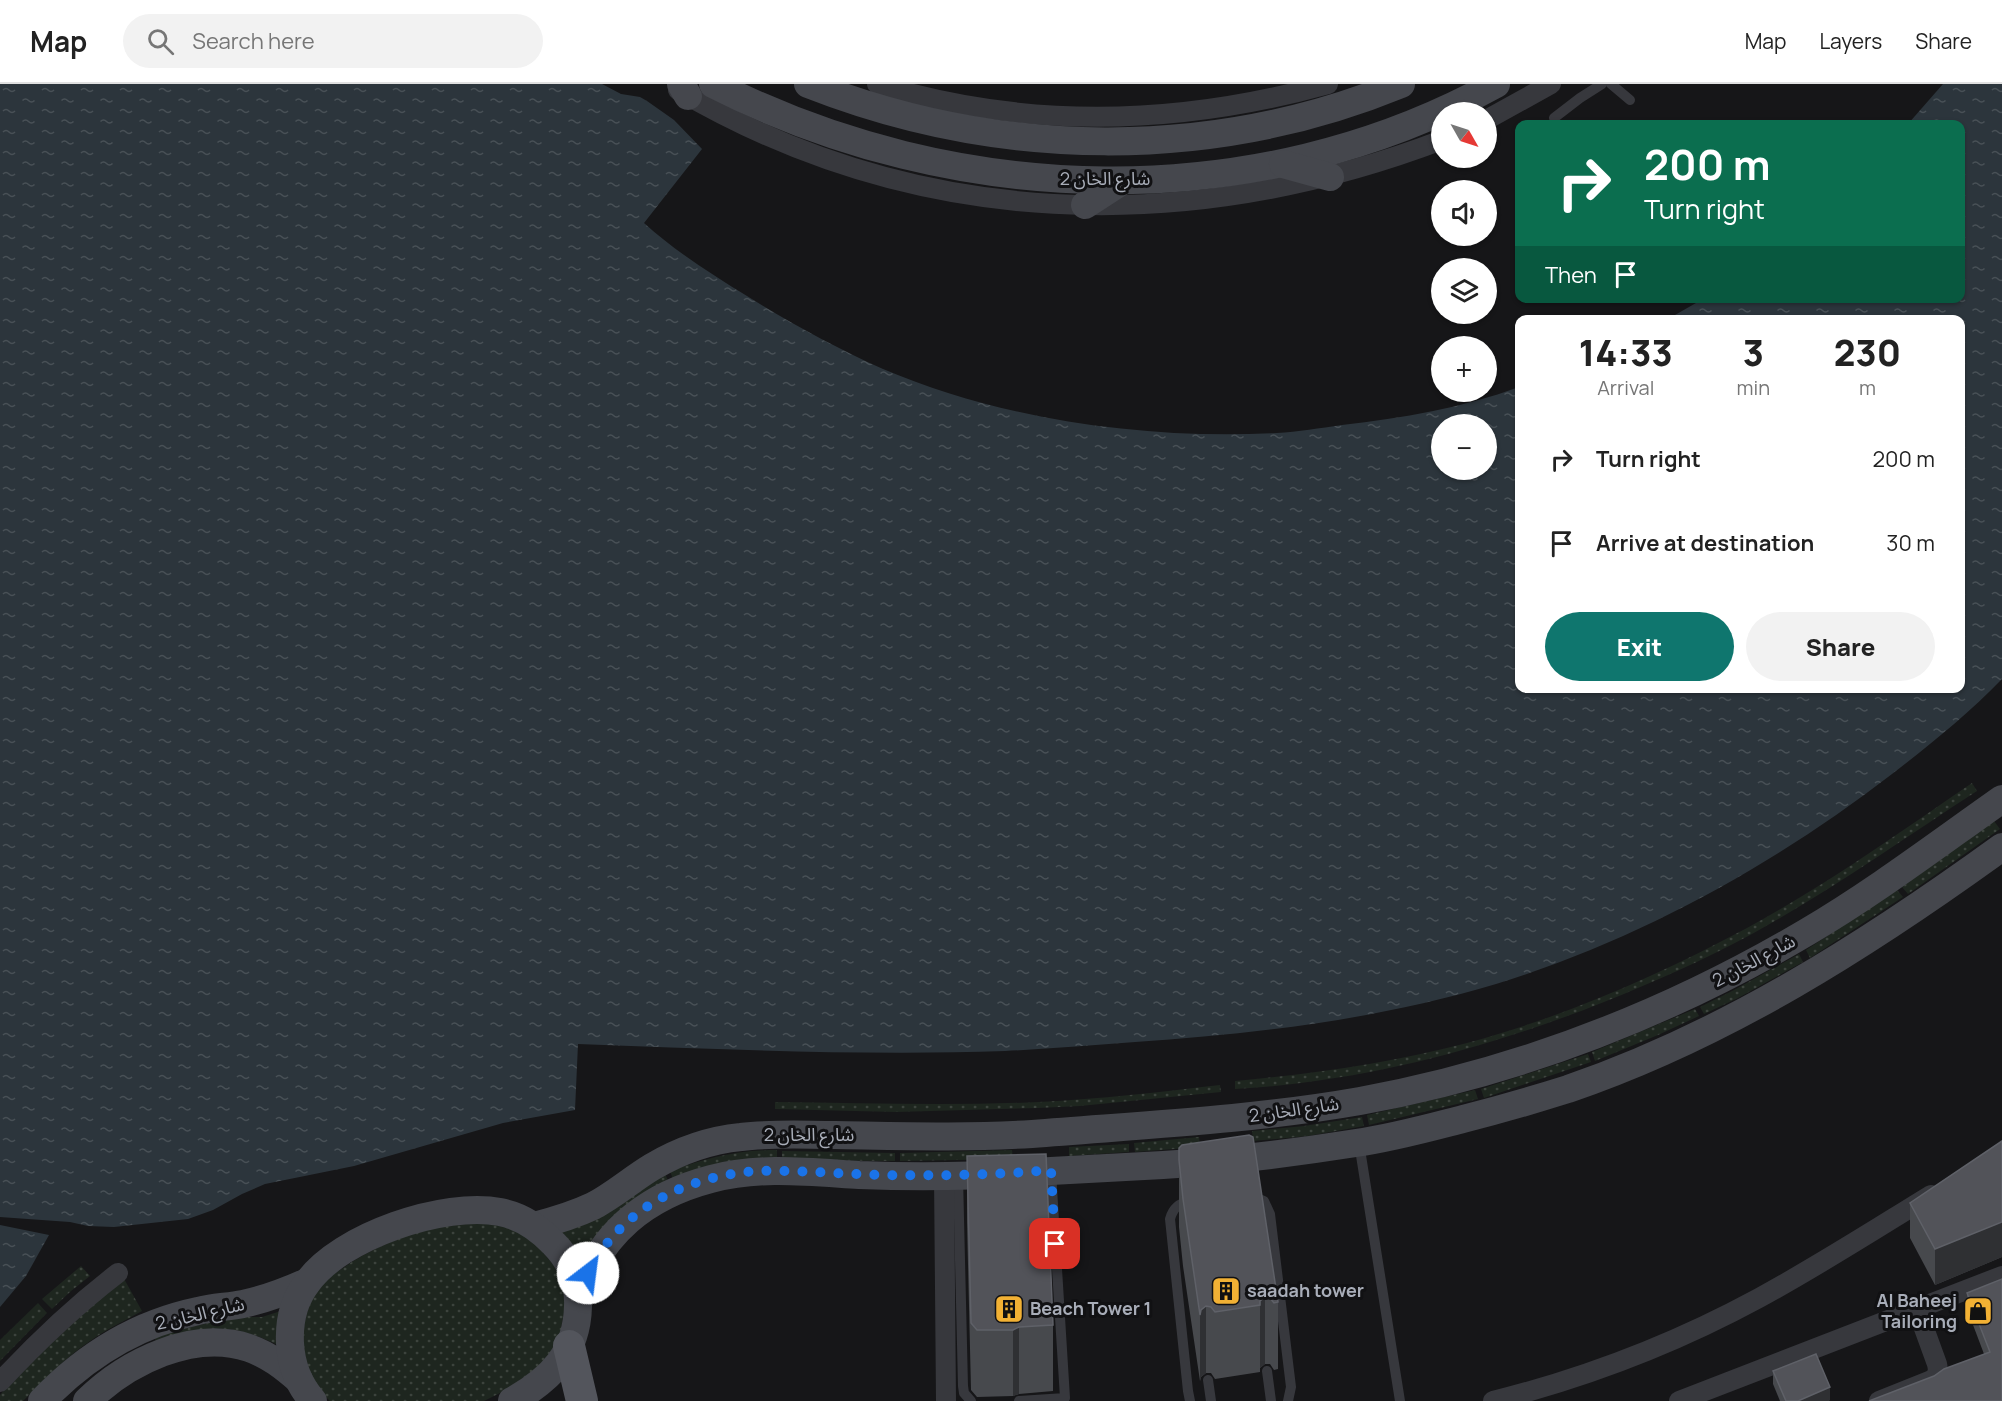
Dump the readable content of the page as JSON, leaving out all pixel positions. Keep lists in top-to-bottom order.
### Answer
{
  "streets": {
    "main road": ["شارع الخان 2"]
  },
  "places": {
    "building": ["saadah tower", "Beach Tower 1"],
    "shop": ["Al Baheej Tailoring"]
  },
  "north": "bottom right",
  "page": {
    "header": "Map",
    "search": "Search here",
    "nav": ["Map", "Layers", "Share"],
    "map_buttons": ["+", "−"],
    "turn": ["200 m", "Turn right"],
    "then": "Then",
    "eta": [
      "14:33",
      "Arrival",
      "3",
      "min",
      "230",
      "m"
    ],
    "list": [
      {
        "name": "Turn right",
        "value": "200 m"
      },
      {
        "name": "Arrive at destination",
        "value": "30 m"
      }
    ],
    "buttons": ["Exit", "Share"]
  }
}
